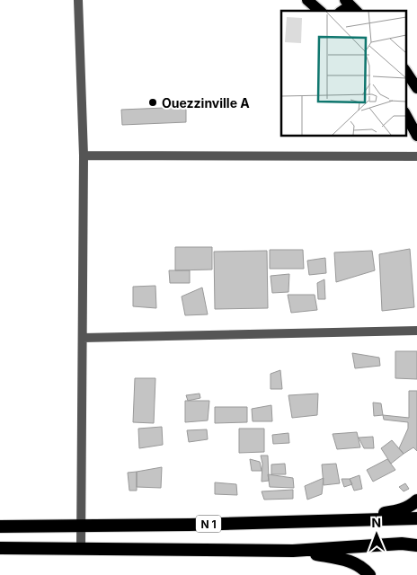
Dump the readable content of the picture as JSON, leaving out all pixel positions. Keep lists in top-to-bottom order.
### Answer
{
  "streets": {
    "highway": ["N 1"]
  },
  "places": ["Ouezzinville A"],
  "north": "top"
}
